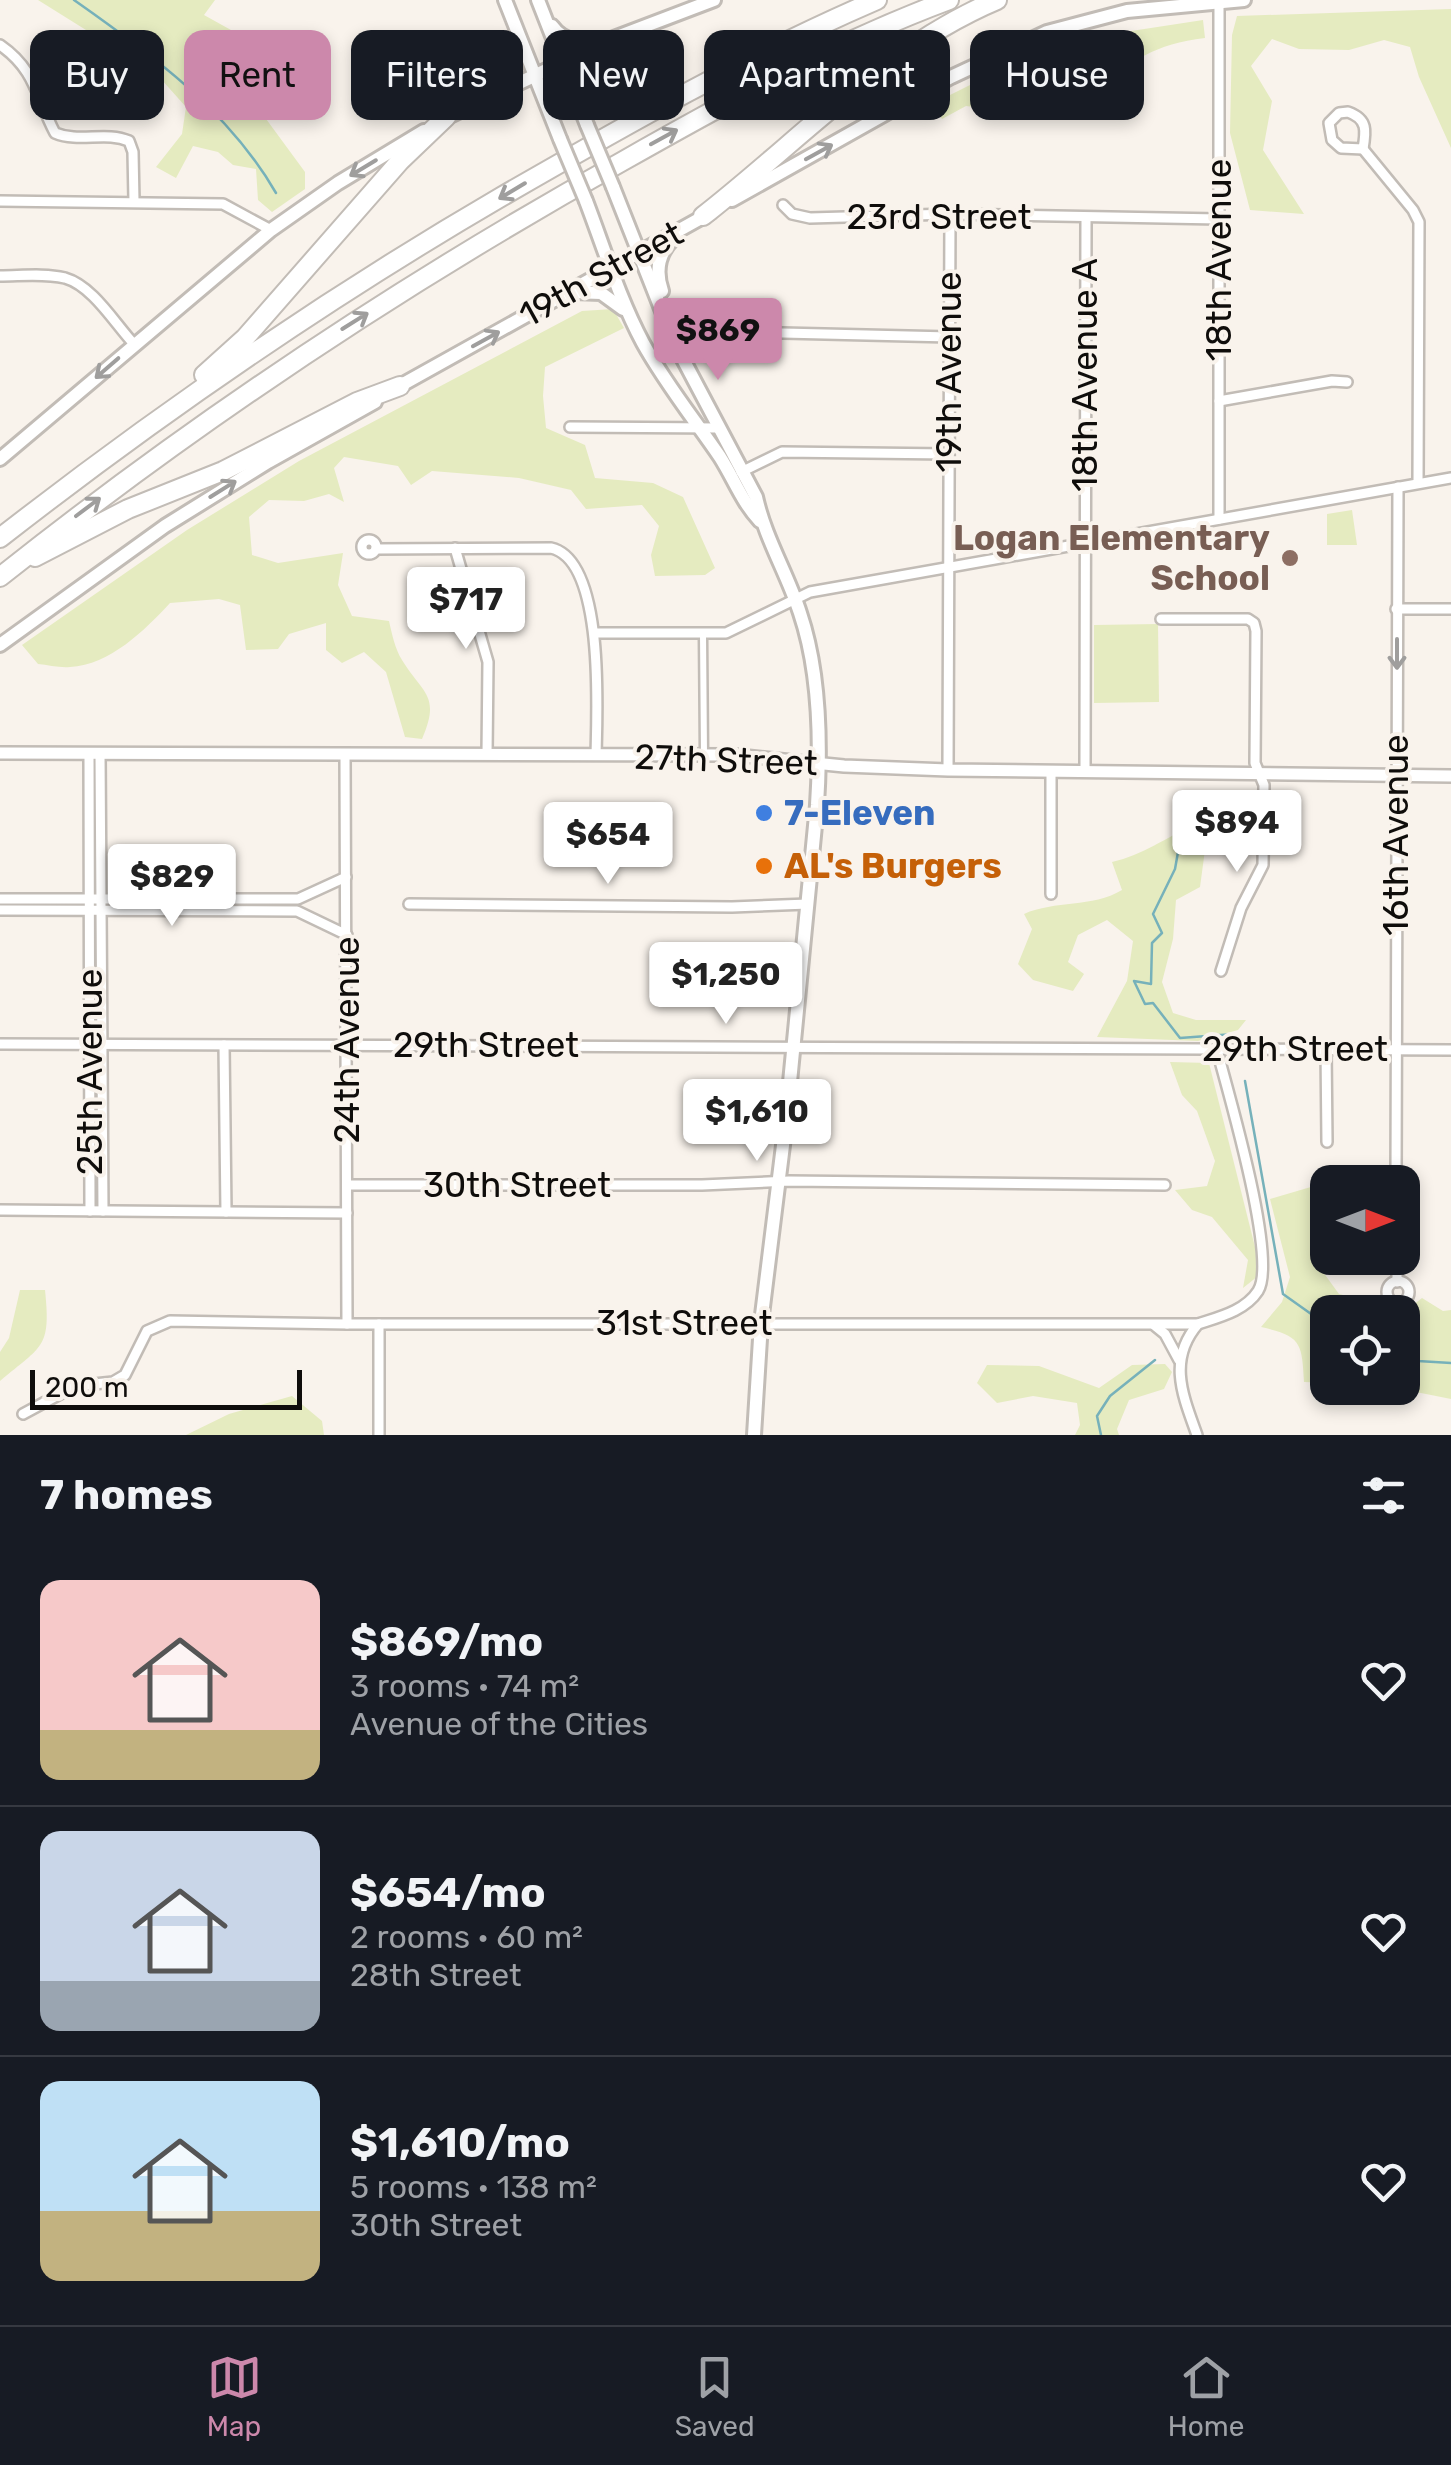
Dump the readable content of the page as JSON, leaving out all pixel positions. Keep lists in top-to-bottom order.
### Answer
{
  "streets": {
    "main road": ["19th Street"],
    "street": [
      "23rd Street",
      "18th Avenue",
      "19th Avenue",
      "18th Avenue A",
      "27th Street",
      "16th Avenue",
      "24th Avenue",
      "29th Street",
      "25th Avenue",
      "30th Street",
      "31st Street"
    ]
  },
  "crossings": [
    ["23rd Street", "18th Avenue"],
    ["23rd Street", "19th Avenue"],
    ["23rd Street", "18th Avenue A"],
    ["18th Avenue", "19th Street"],
    ["19th Avenue", "27th Street"],
    ["18th Avenue A", "27th Street"],
    ["27th Street", "16th Avenue"],
    ["27th Street", "24th Avenue"],
    ["27th Street", "25th Avenue"],
    ["16th Avenue", "29th Street"],
    ["24th Avenue", "29th Street"],
    ["24th Avenue", "30th Street"],
    ["24th Avenue", "31st Street"],
    ["29th Street", "25th Avenue"]
  ],
  "one_way": ["19th Street"],
  "places": ["Logan Elementary School", "7-Eleven", "AL's Burgers"],
  "scale_bar": "200 m",
  "north": "right",
  "page": {
    "chip": [
      "Buy",
      "Rent",
      "Filters",
      "New",
      "Apartment",
      "House"
    ],
    "price": [
      "$869",
      "$717",
      "$894",
      "$654",
      "$829",
      "$1,250",
      "$1,610"
    ],
    "scale": "200 m",
    "heading": "7 homes",
    "list": [
      {
        "name": "$869/mo",
        "note": "3 rooms · 74 m² · Avenue of the Cities"
      },
      {
        "name": "$654/mo",
        "note": "2 rooms · 60 m² · 28th Street"
      },
      {
        "name": "$1,610/mo",
        "note": "5 rooms · 138 m² · 30th Street"
      }
    ],
    "tabs": ["Map", "Saved", "Home"]
  }
}
